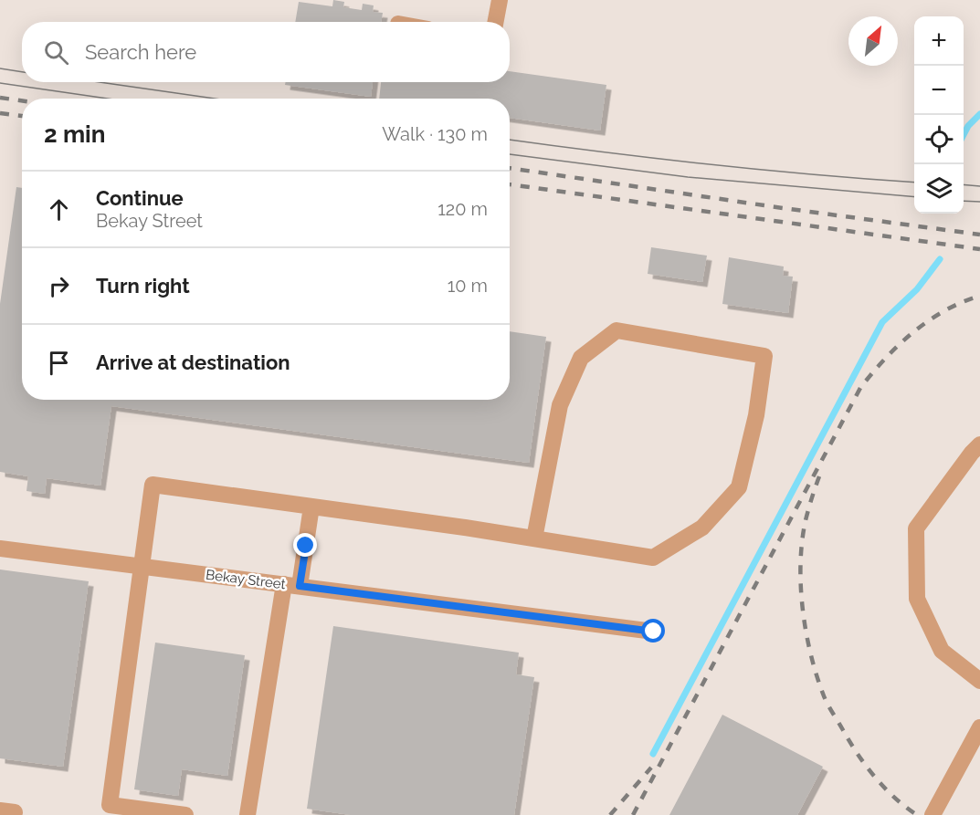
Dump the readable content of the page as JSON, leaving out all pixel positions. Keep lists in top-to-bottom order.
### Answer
{
  "streets": {
    "street": ["Bekay Street"]
  },
  "north": "top right",
  "page": {
    "map_buttons": ["+", "−"],
    "search": "Search here",
    "heading": ["2 min", "Walk · 130 m"],
    "list": [
      ["Continue", "Bekay Street", "120 m"],
      ["Turn right", "10 m"],
      "Arrive at destination"
    ]
  }
}
